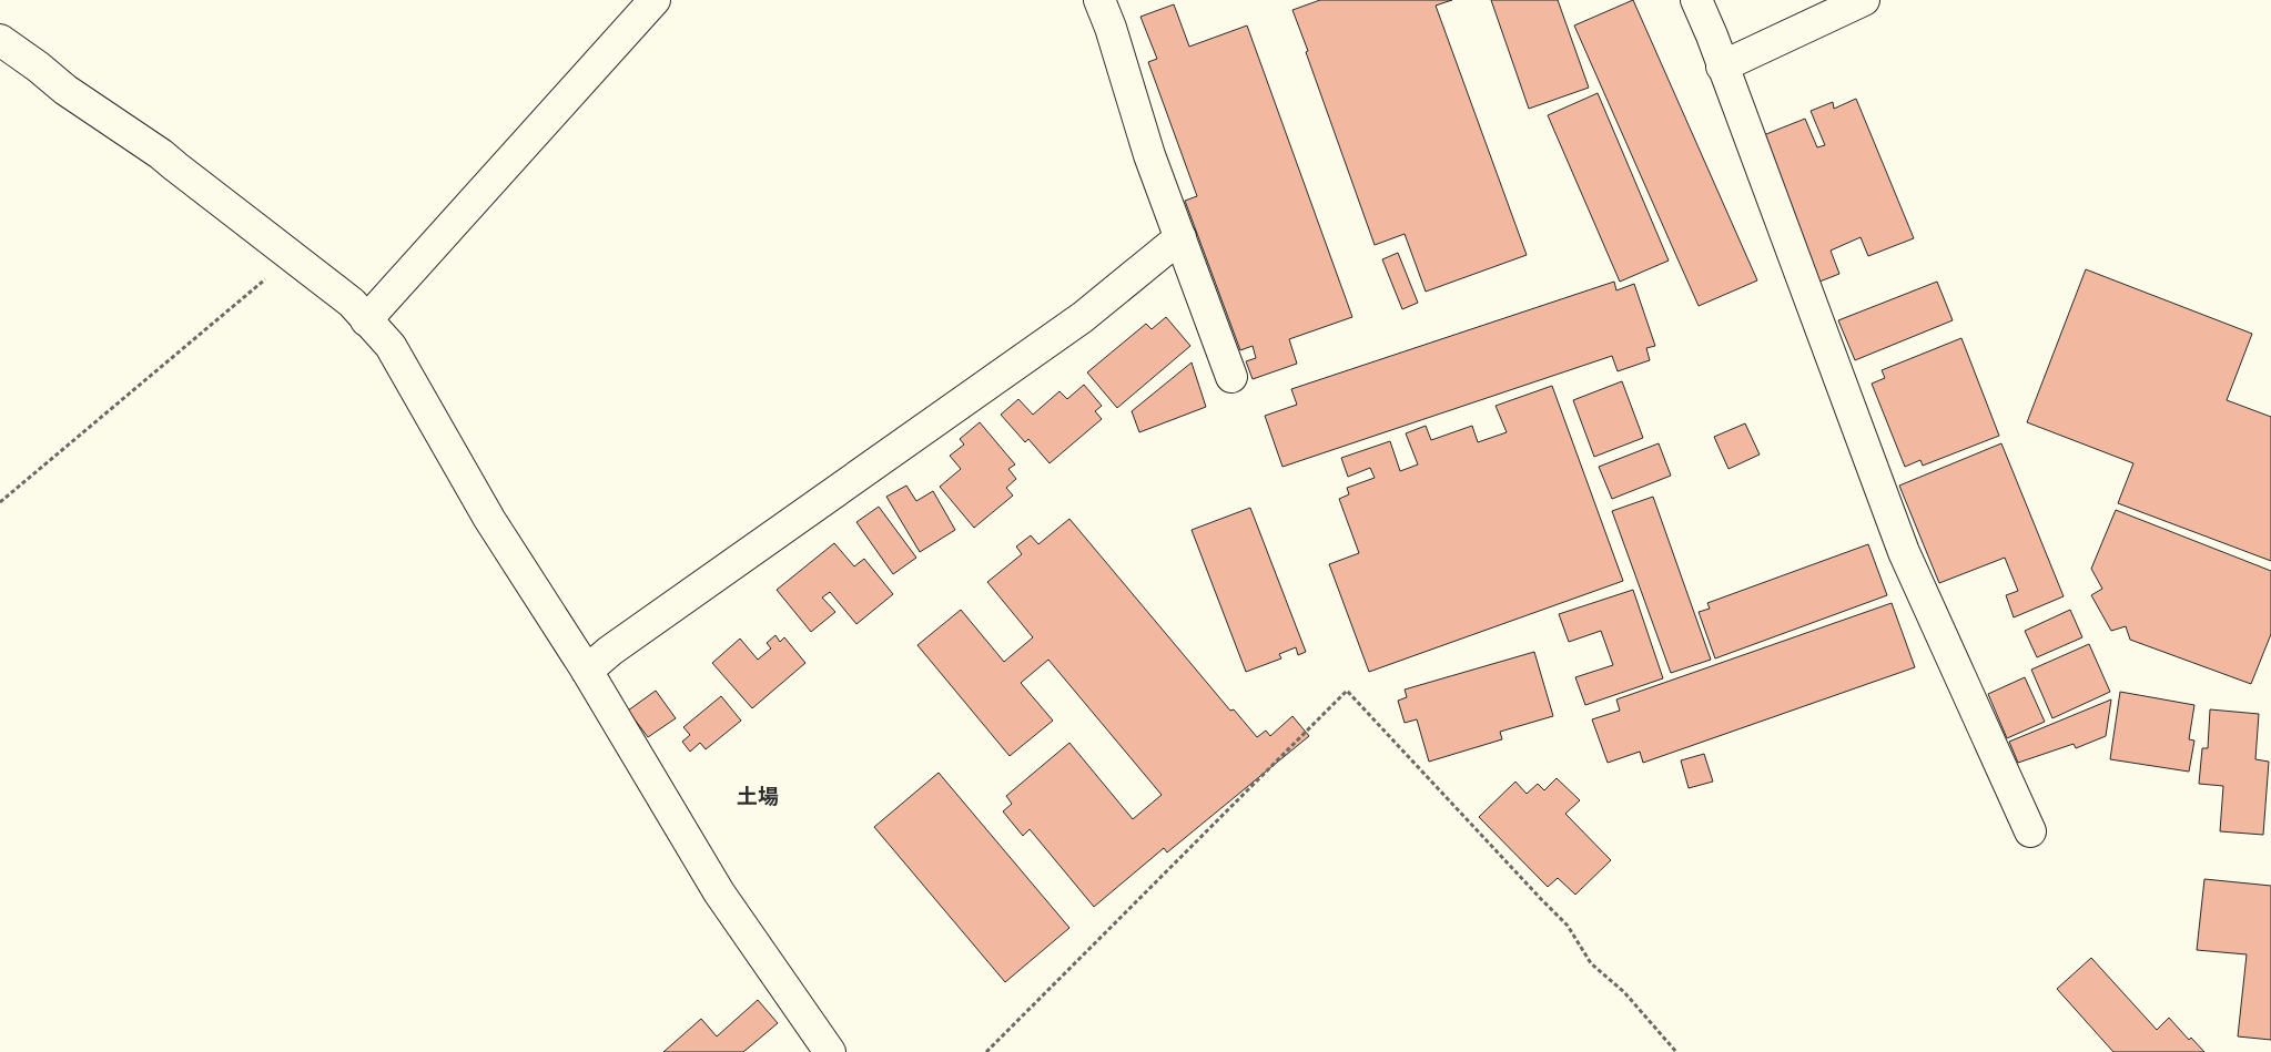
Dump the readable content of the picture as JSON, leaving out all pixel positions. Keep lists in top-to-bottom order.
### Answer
{
  "districts": ["土場"]
}
